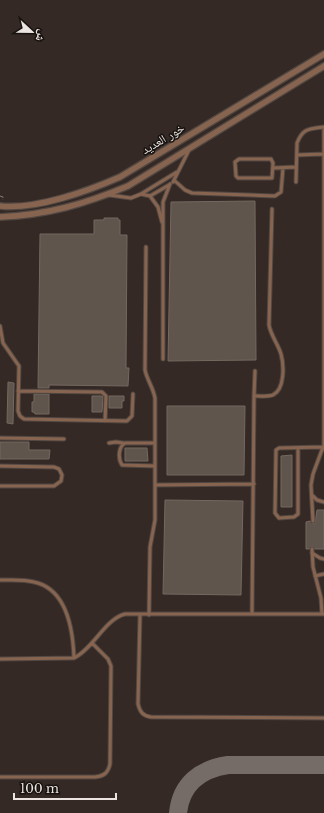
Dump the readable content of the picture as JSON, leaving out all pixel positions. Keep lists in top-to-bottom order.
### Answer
{
  "streets": {
    "street": ["خور العديد"]
  },
  "scale_bar": "100 m",
  "north": "right"
}
